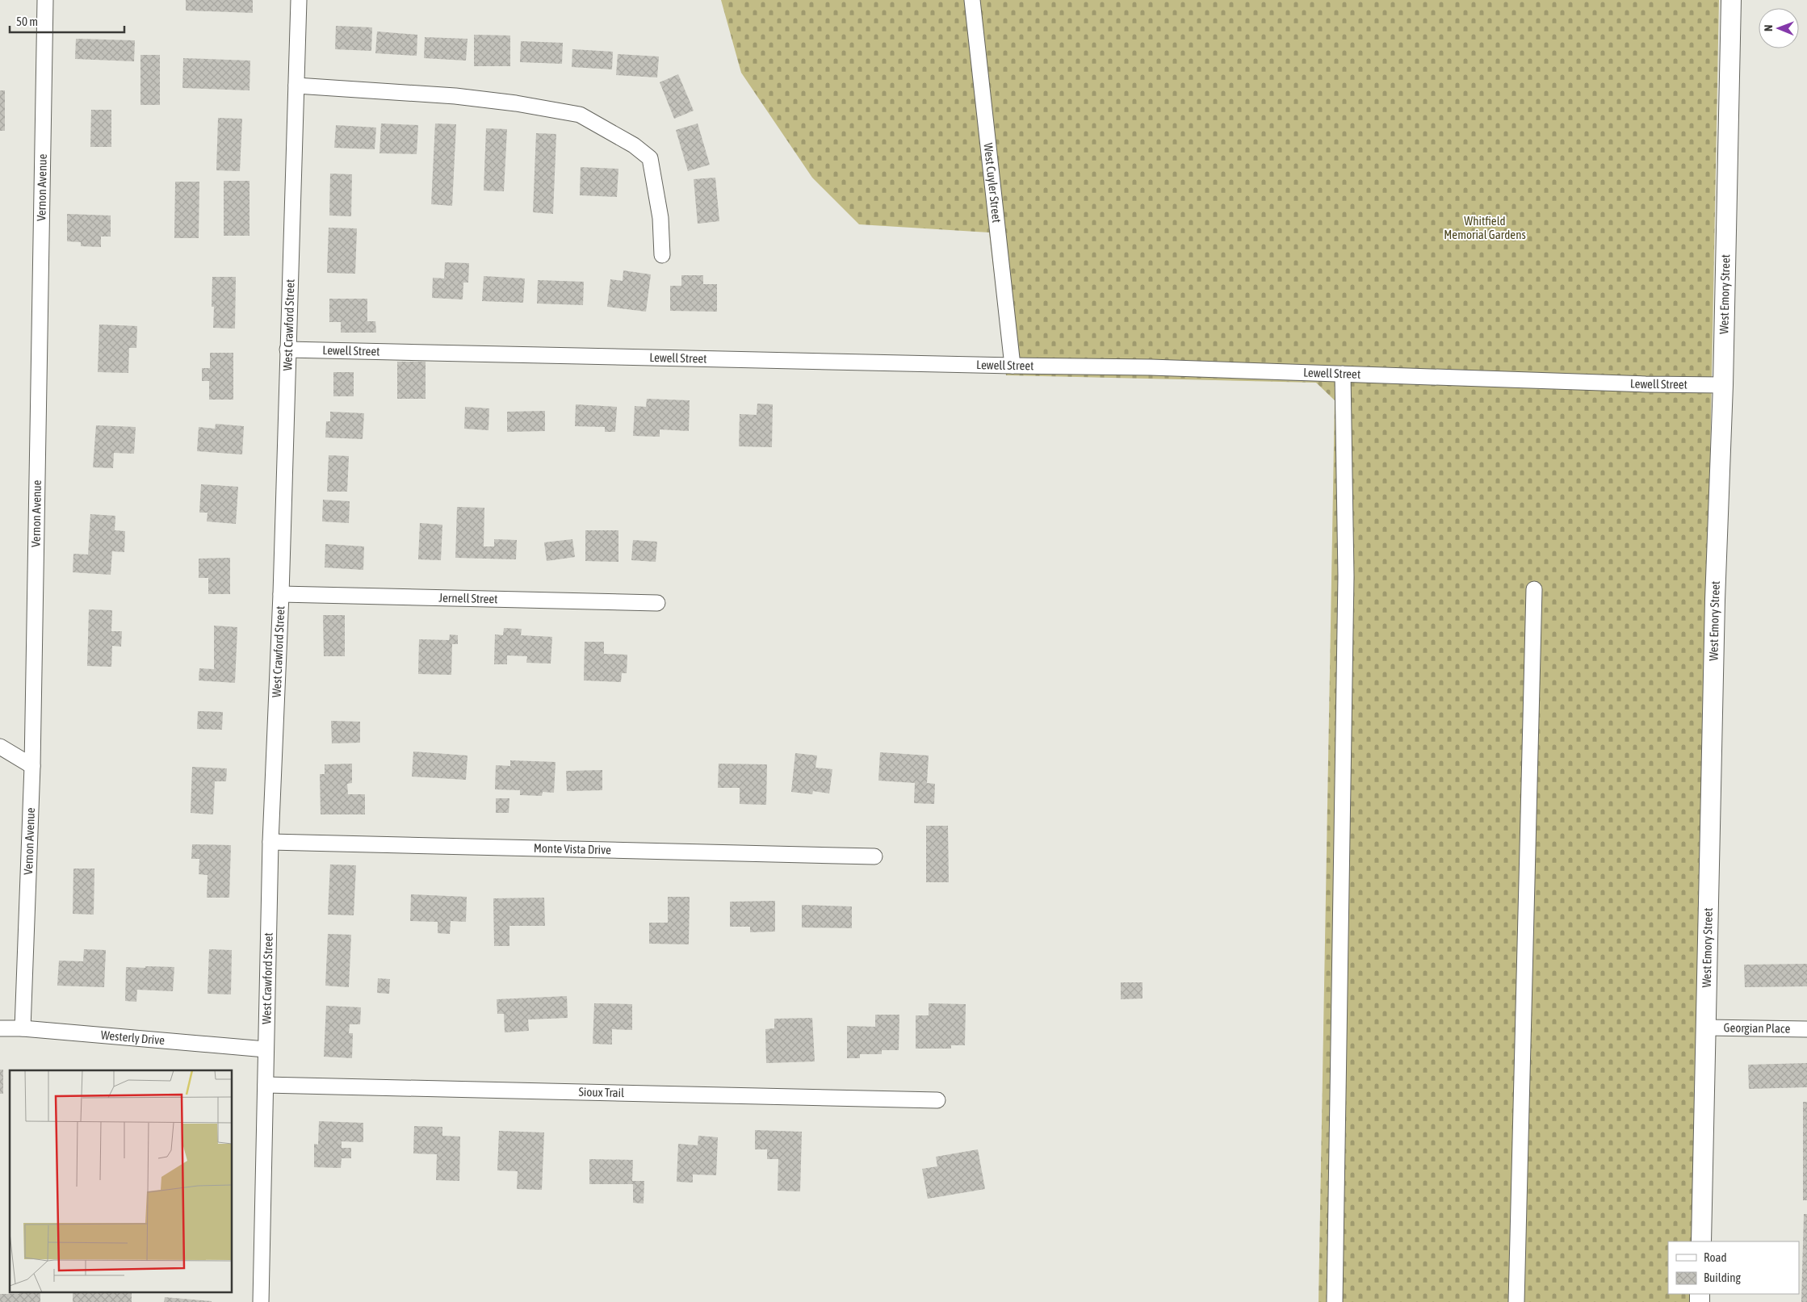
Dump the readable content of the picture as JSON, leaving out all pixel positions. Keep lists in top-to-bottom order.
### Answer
{
  "streets": {
    "street": [
      "West Cuyler Street",
      "Vernon Avenue",
      "West Emory Street",
      "West Crawford Street",
      "Lewell Street",
      "Jernell Street",
      "Monte Vista Drive",
      "Georgian Place",
      "Westerly Drive",
      "Sioux Trail"
    ]
  },
  "crossings": [
    ["West Cuyler Street", "Lewell Street"],
    ["Vernon Avenue", "Westerly Drive"],
    ["West Emory Street", "Lewell Street"],
    ["West Emory Street", "Georgian Place"],
    ["West Crawford Street", "Lewell Street"],
    ["West Crawford Street", "Jernell Street"],
    ["West Crawford Street", "Monte Vista Drive"],
    ["West Crawford Street", "Westerly Drive"],
    ["West Crawford Street", "Sioux Trail"]
  ],
  "parks": ["Whitfield Memorial Gardens"],
  "legend": ["Road", "Building"],
  "scale_bar": "50 m",
  "north": "left"
}
